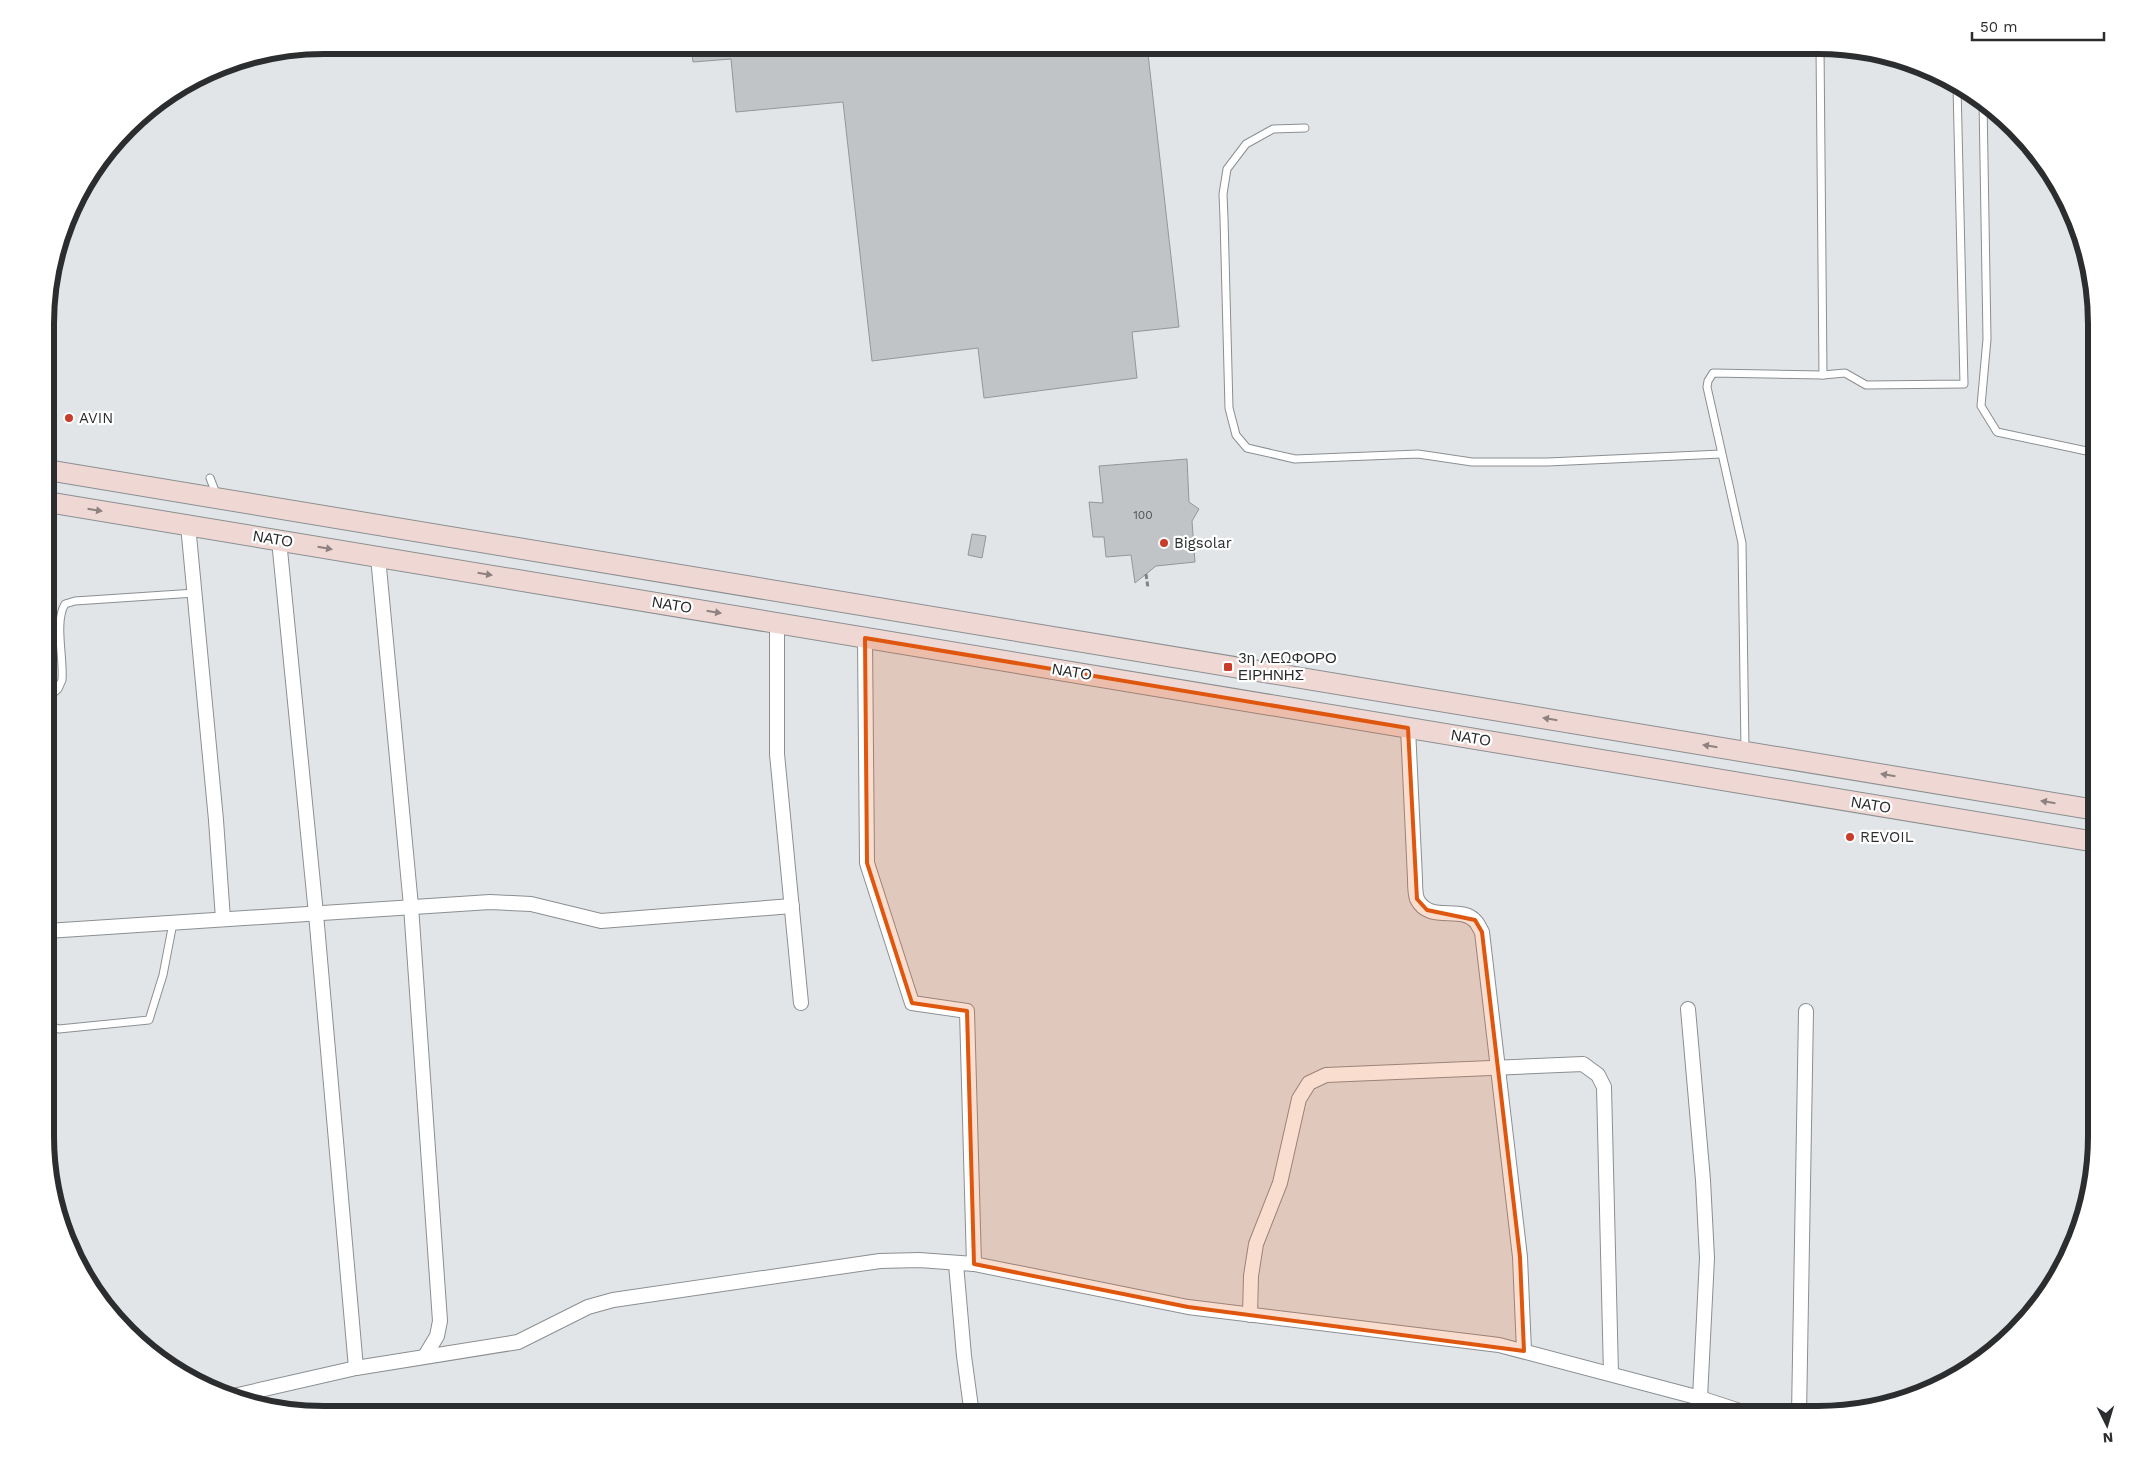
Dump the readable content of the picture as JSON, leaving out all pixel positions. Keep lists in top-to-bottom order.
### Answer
{
  "streets": {
    "main road": ["ΝΑΤΟ"]
  },
  "places": {
    "other": ["AVIN", "Bigsolar", "REVOIL"],
    "transit": ["3η ΛΕΩΦΟΡΟ ΕΙΡΗΝΗΣ"]
  },
  "house_numbers": ["100"],
  "scale_bar": "50 m",
  "north": "bottom"
}
